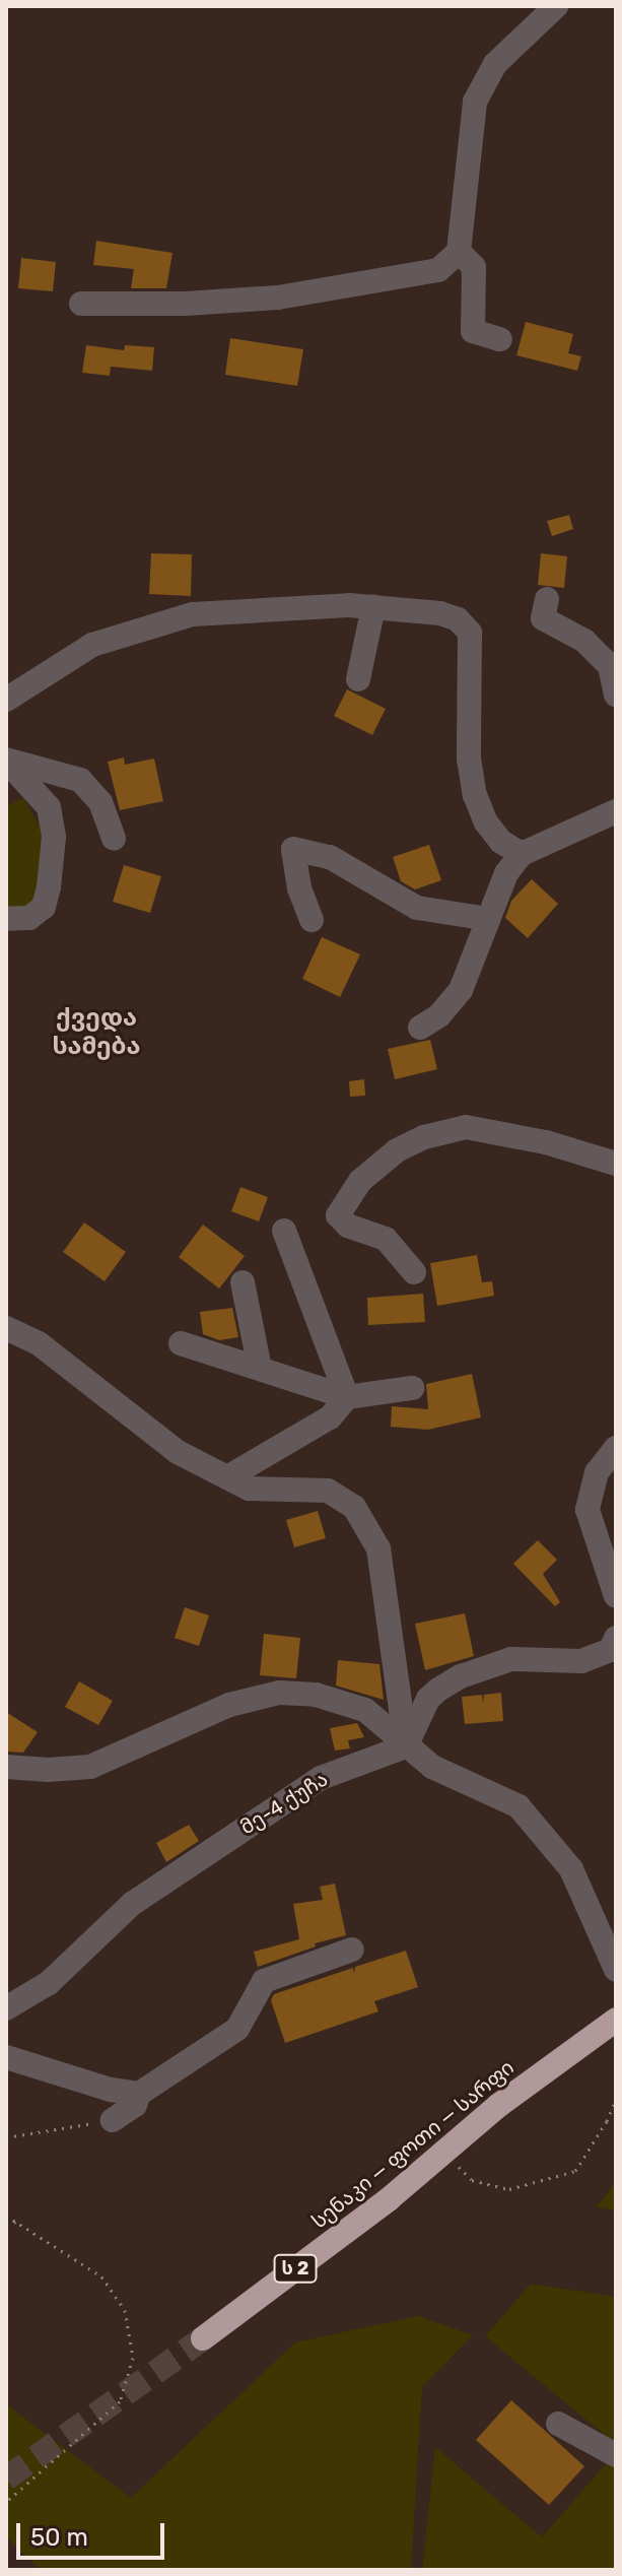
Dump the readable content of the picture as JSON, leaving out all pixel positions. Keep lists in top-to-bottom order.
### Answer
{
  "streets": {
    "highway": ["სენაკი — ფოთი — სარფი", "ს 2"],
    "street": ["მე-4 ქუჩა"]
  },
  "districts": ["ქვედა სამება"],
  "scale_bar": "50 m"
}
